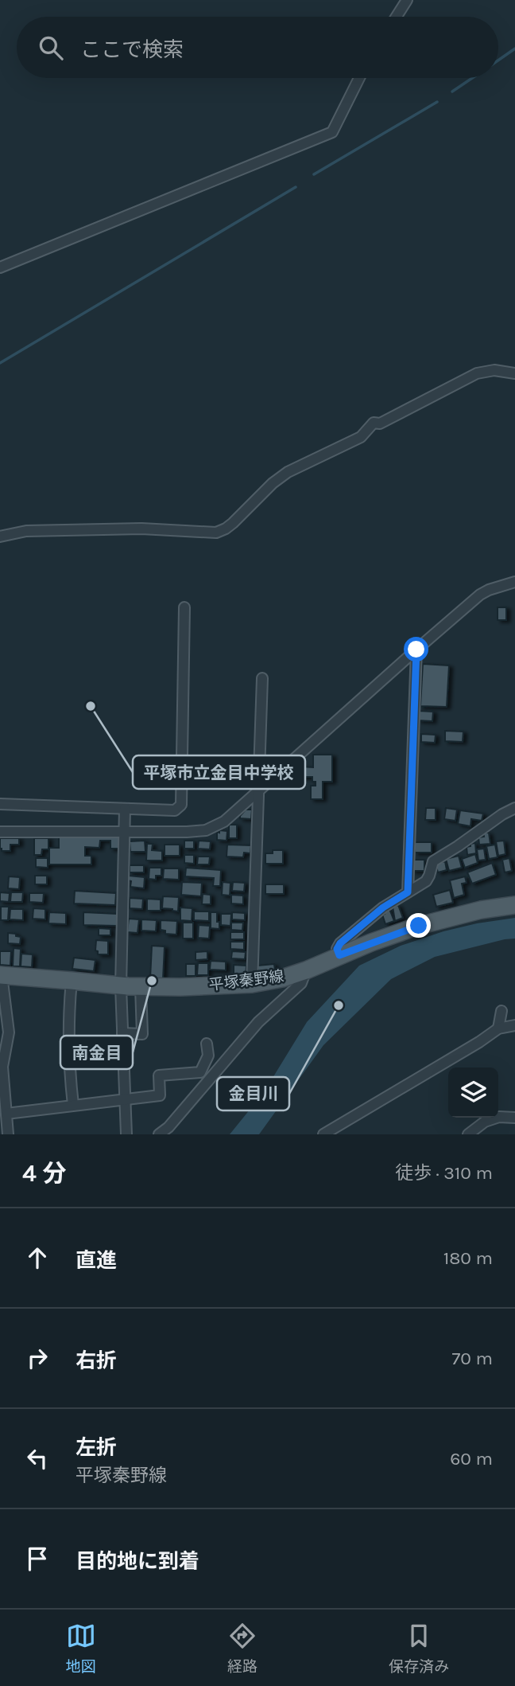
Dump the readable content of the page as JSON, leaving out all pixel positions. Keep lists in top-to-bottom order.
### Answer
{
  "streets": {
    "main road": ["平塚秦野線"]
  },
  "places": ["平塚市立金目中学校", "南金目", "金目川"],
  "page": {
    "search": "ここで検索",
    "heading": ["4 分", "徒歩 · 310 m"],
    "list": [
      ["直進", "180 m"],
      ["右折", "70 m"],
      ["左折", "平塚秦野線", "60 m"],
      "目的地に到着"
    ],
    "nav": ["地図", "経路", "保存済み"]
  }
}
